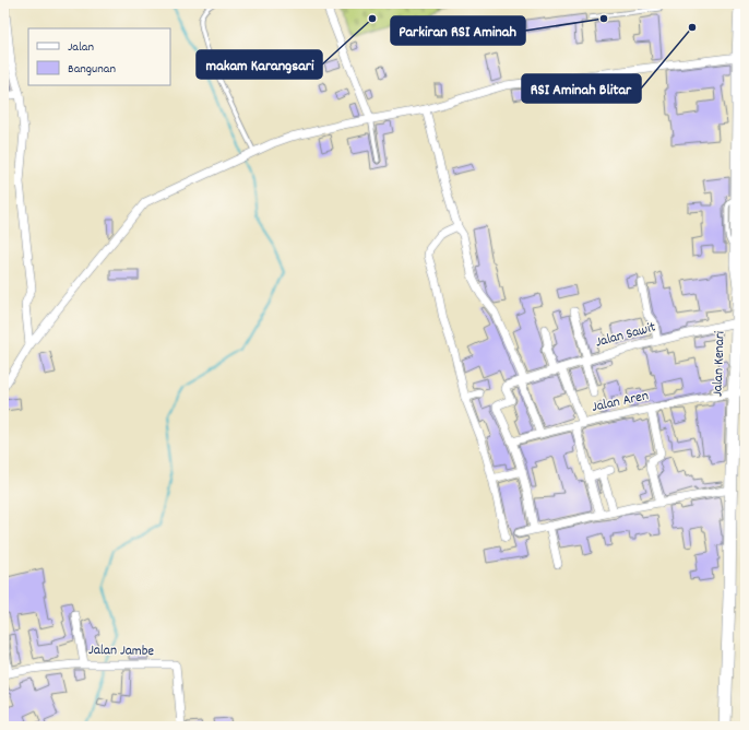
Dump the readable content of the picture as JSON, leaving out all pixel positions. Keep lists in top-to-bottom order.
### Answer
{
  "streets": {
    "highway": ["Jalan Kenari"],
    "street": ["Jalan Sawit", "Jalan Aren", "Jalan Jambe"]
  },
  "crossings": [
    ["Jalan Sawit", "Jalan Kenari"],
    ["Jalan Kenari", "Jalan Aren"]
  ],
  "places": ["makam Karangsari", "Parkiran RSI Aminah", "RSI Aminah Blitar"],
  "legend": ["Jalan", "Bangunan"]
}
